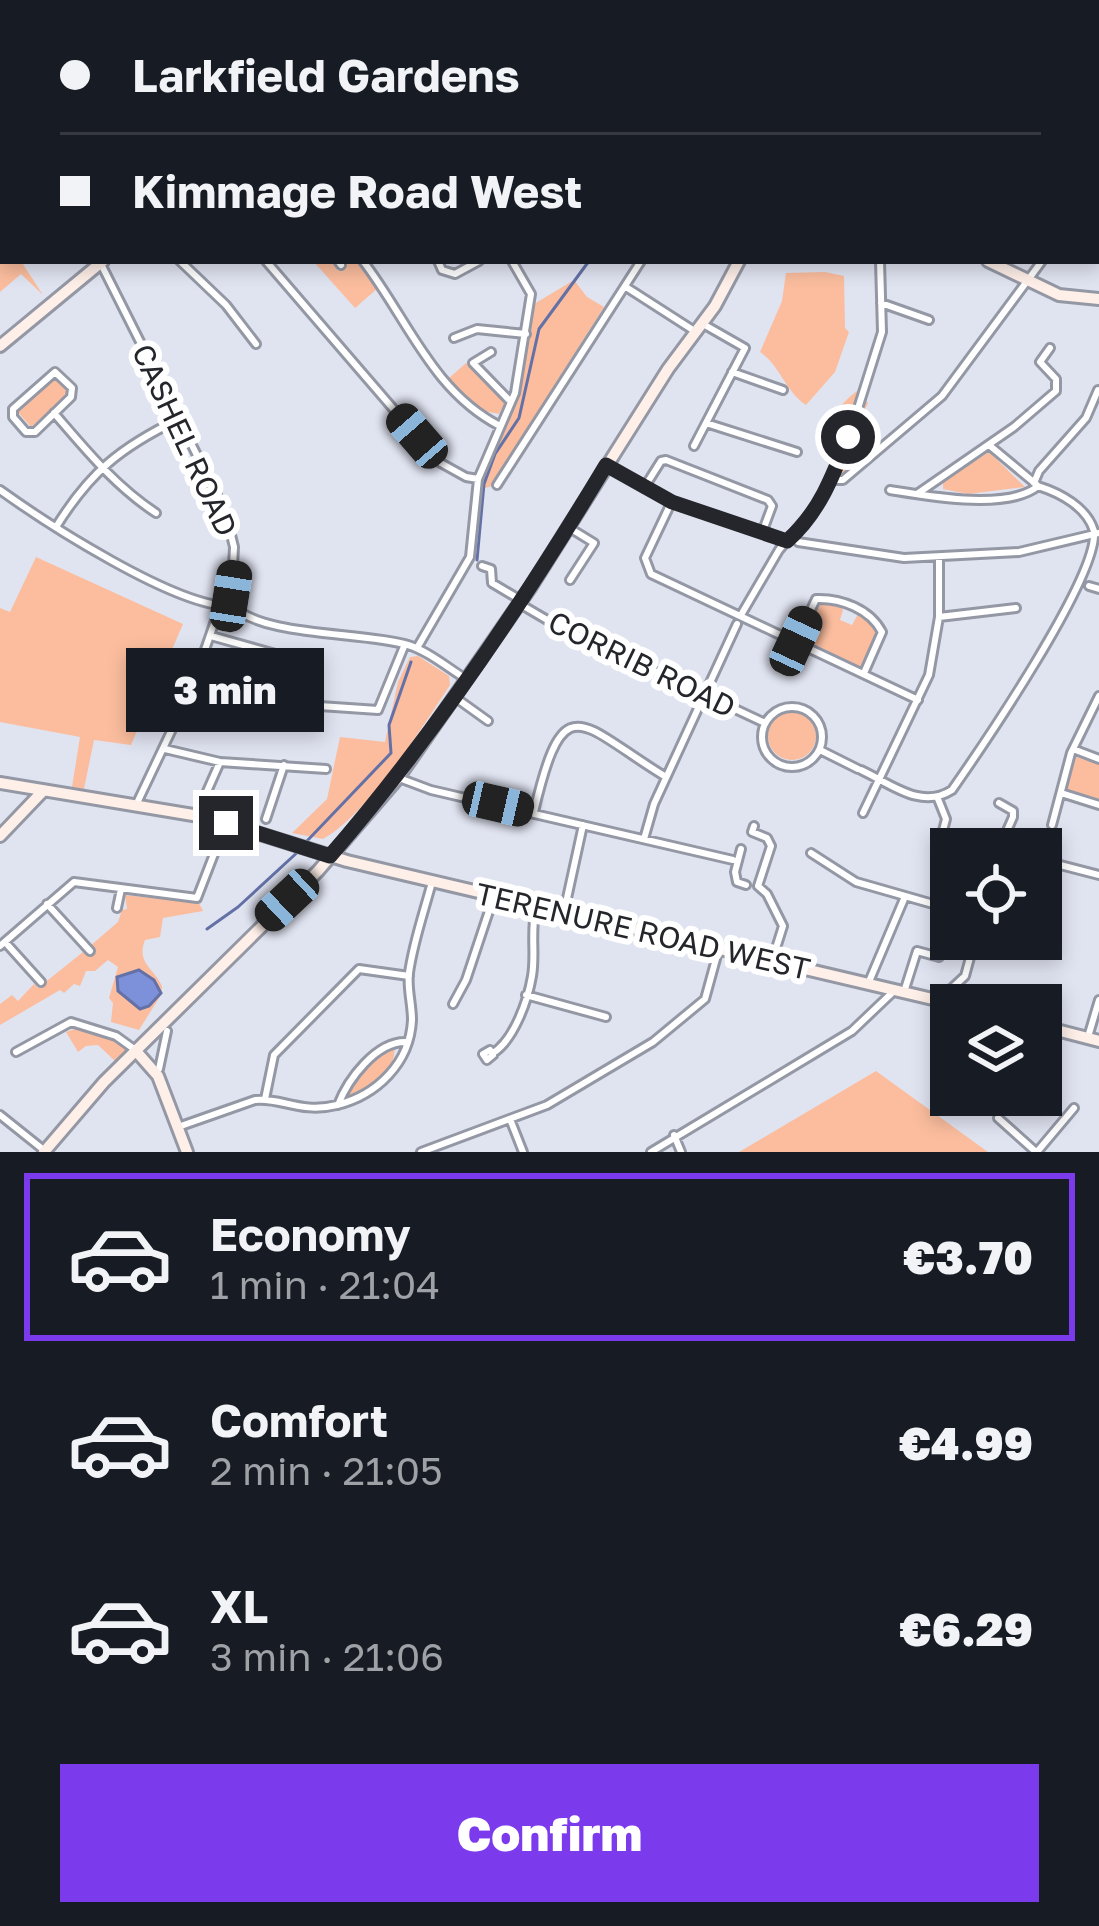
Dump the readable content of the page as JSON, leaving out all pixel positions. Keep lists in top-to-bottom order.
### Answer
{
  "streets": {
    "main road": ["TERENURE ROAD WEST"],
    "street": ["CASHEL ROAD", "CORRIB ROAD"]
  },
  "page": {
    "banner": ["Larkfield Gardens", "Kimmage Road West"],
    "bubble": "3 min",
    "list": [
      {
        "name": "Economy",
        "note": "1 min · 21:04",
        "value": "€3.70"
      },
      {
        "name": "Comfort",
        "note": "2 min · 21:05",
        "value": "€4.99"
      },
      {
        "name": "XL",
        "note": "3 min · 21:06",
        "value": "€6.29"
      }
    ],
    "buttons": "Confirm"
  }
}
